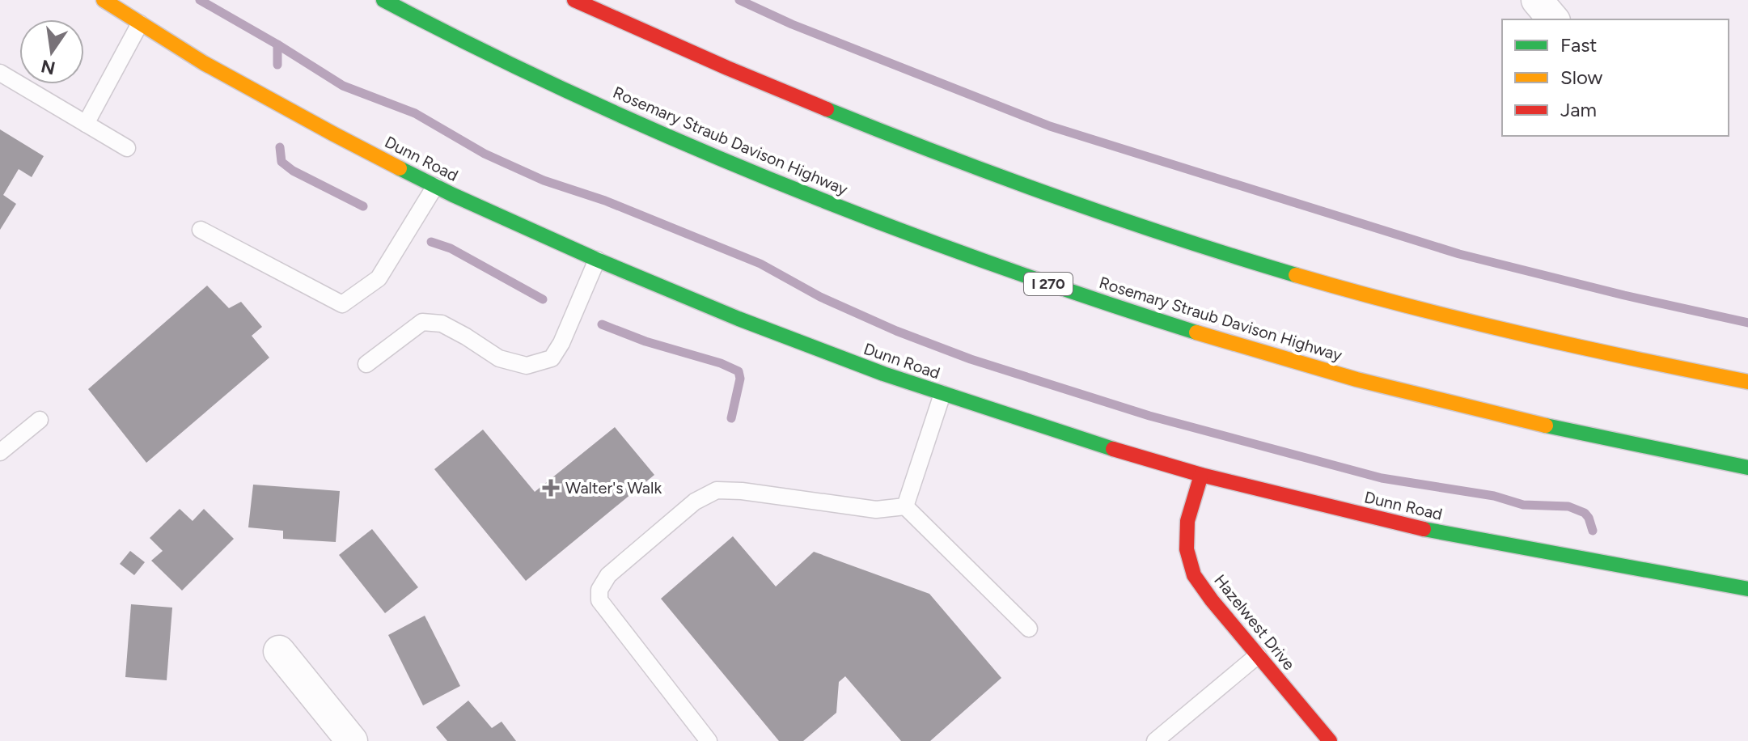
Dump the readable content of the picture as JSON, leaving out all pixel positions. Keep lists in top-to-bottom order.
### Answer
{
  "streets": {
    "main road": [
      "Rosemary Straub Davison Highway",
      "Dunn Road",
      "I 270",
      "Hazelwest Drive"
    ]
  },
  "crossings": [
    ["Dunn Road", "Hazelwest Drive"]
  ],
  "places": {
    "health": ["Walter's Walk"]
  },
  "legend": ["Fast", "Slow", "Jam"],
  "north": "bottom"
}
